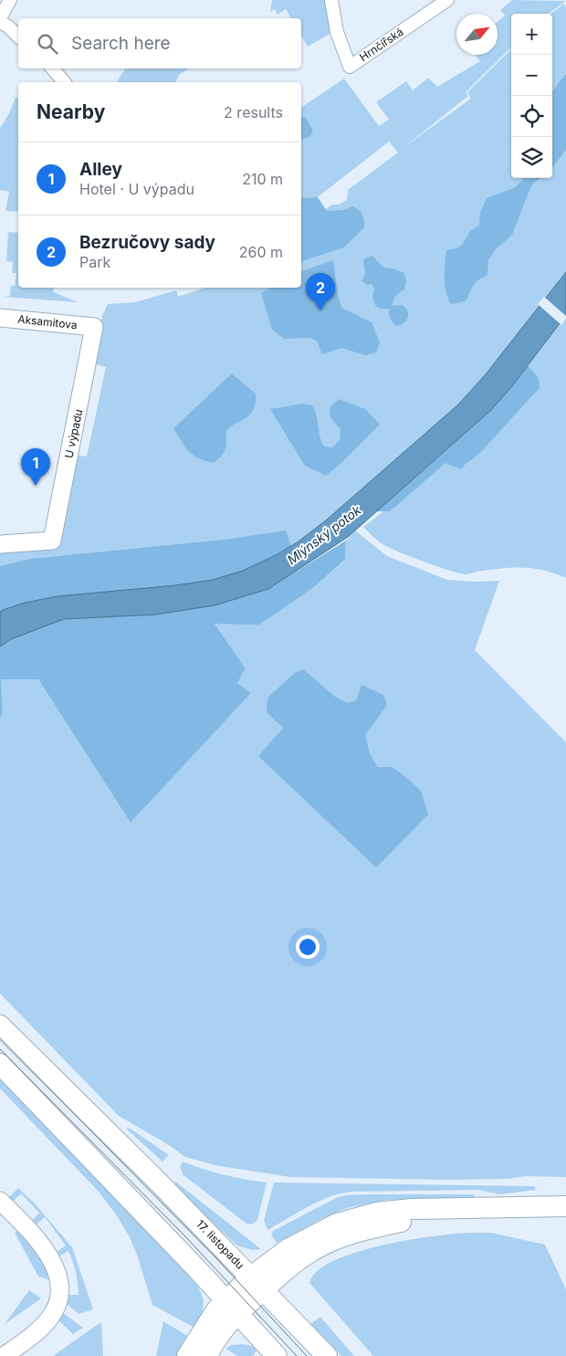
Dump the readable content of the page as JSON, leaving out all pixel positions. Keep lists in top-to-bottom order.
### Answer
{
  "streets": {
    "street": [
      "Hrnčířská",
      "Aksamitova",
      "U výpadu",
      "17. listopadu"
    ]
  },
  "crossings": [
    ["Aksamitova", "U výpadu"]
  ],
  "water": ["Mlýnský potok"],
  "north": "top right",
  "page": {
    "map_buttons": ["+", "−"],
    "search": "Search here",
    "heading": ["Nearby", "2 results"],
    "list": [
      {
        "mark": "1",
        "name": "Alley",
        "note": "Hotel · U výpadu",
        "value": "210 m"
      },
      {
        "mark": "2",
        "name": "Bezručovy sady",
        "note": "Park",
        "value": "260 m"
      }
    ],
    "pins": ["2", "1"]
  }
}
